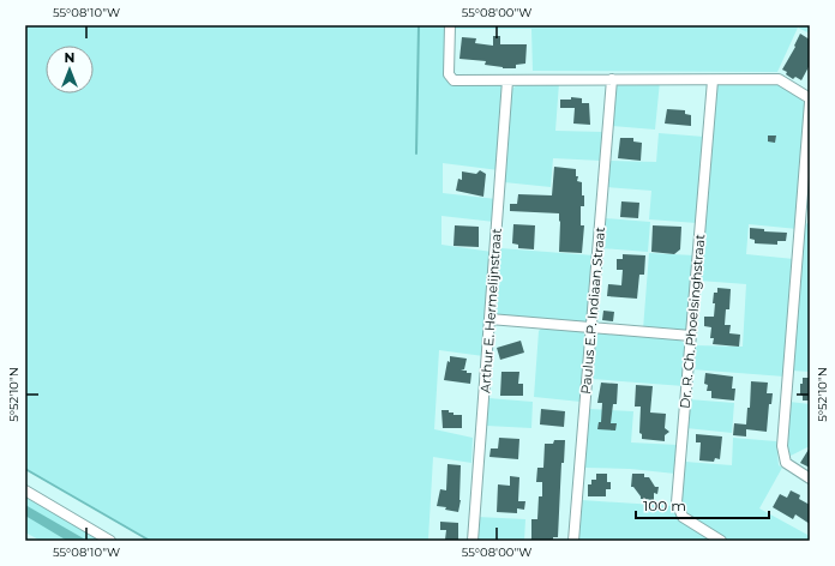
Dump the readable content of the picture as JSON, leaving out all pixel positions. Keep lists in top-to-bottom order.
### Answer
{
  "streets": {
    "street": ["Arthur E. Hermelijnstraat", "Paulus E.P. Indiaan Straat", "Dr. R. Ch. Phoelsinghstraat"]
  },
  "scale_bar": "100 m",
  "north": "top",
  "coordinates": ["55°08'10\"W", "55°08'00\"W", "5°52'10\"N"]
}
